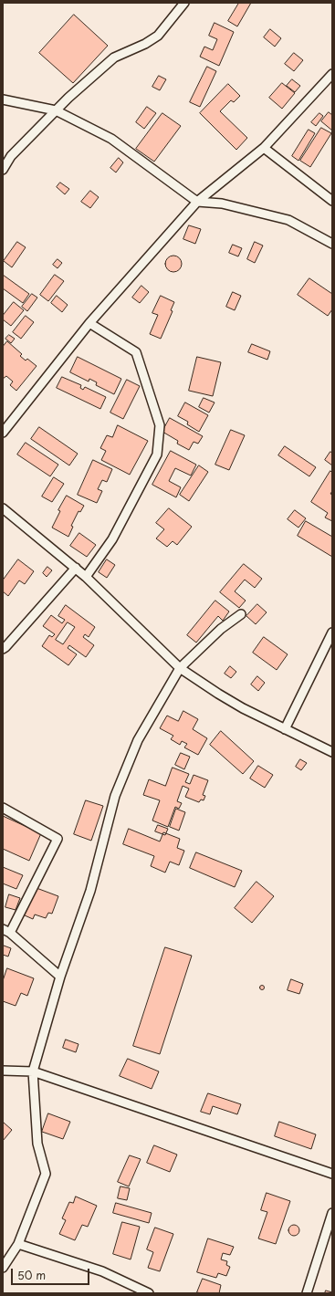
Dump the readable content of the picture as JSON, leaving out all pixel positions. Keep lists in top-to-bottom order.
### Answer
{
  "scale_bar": "50 m"
}
